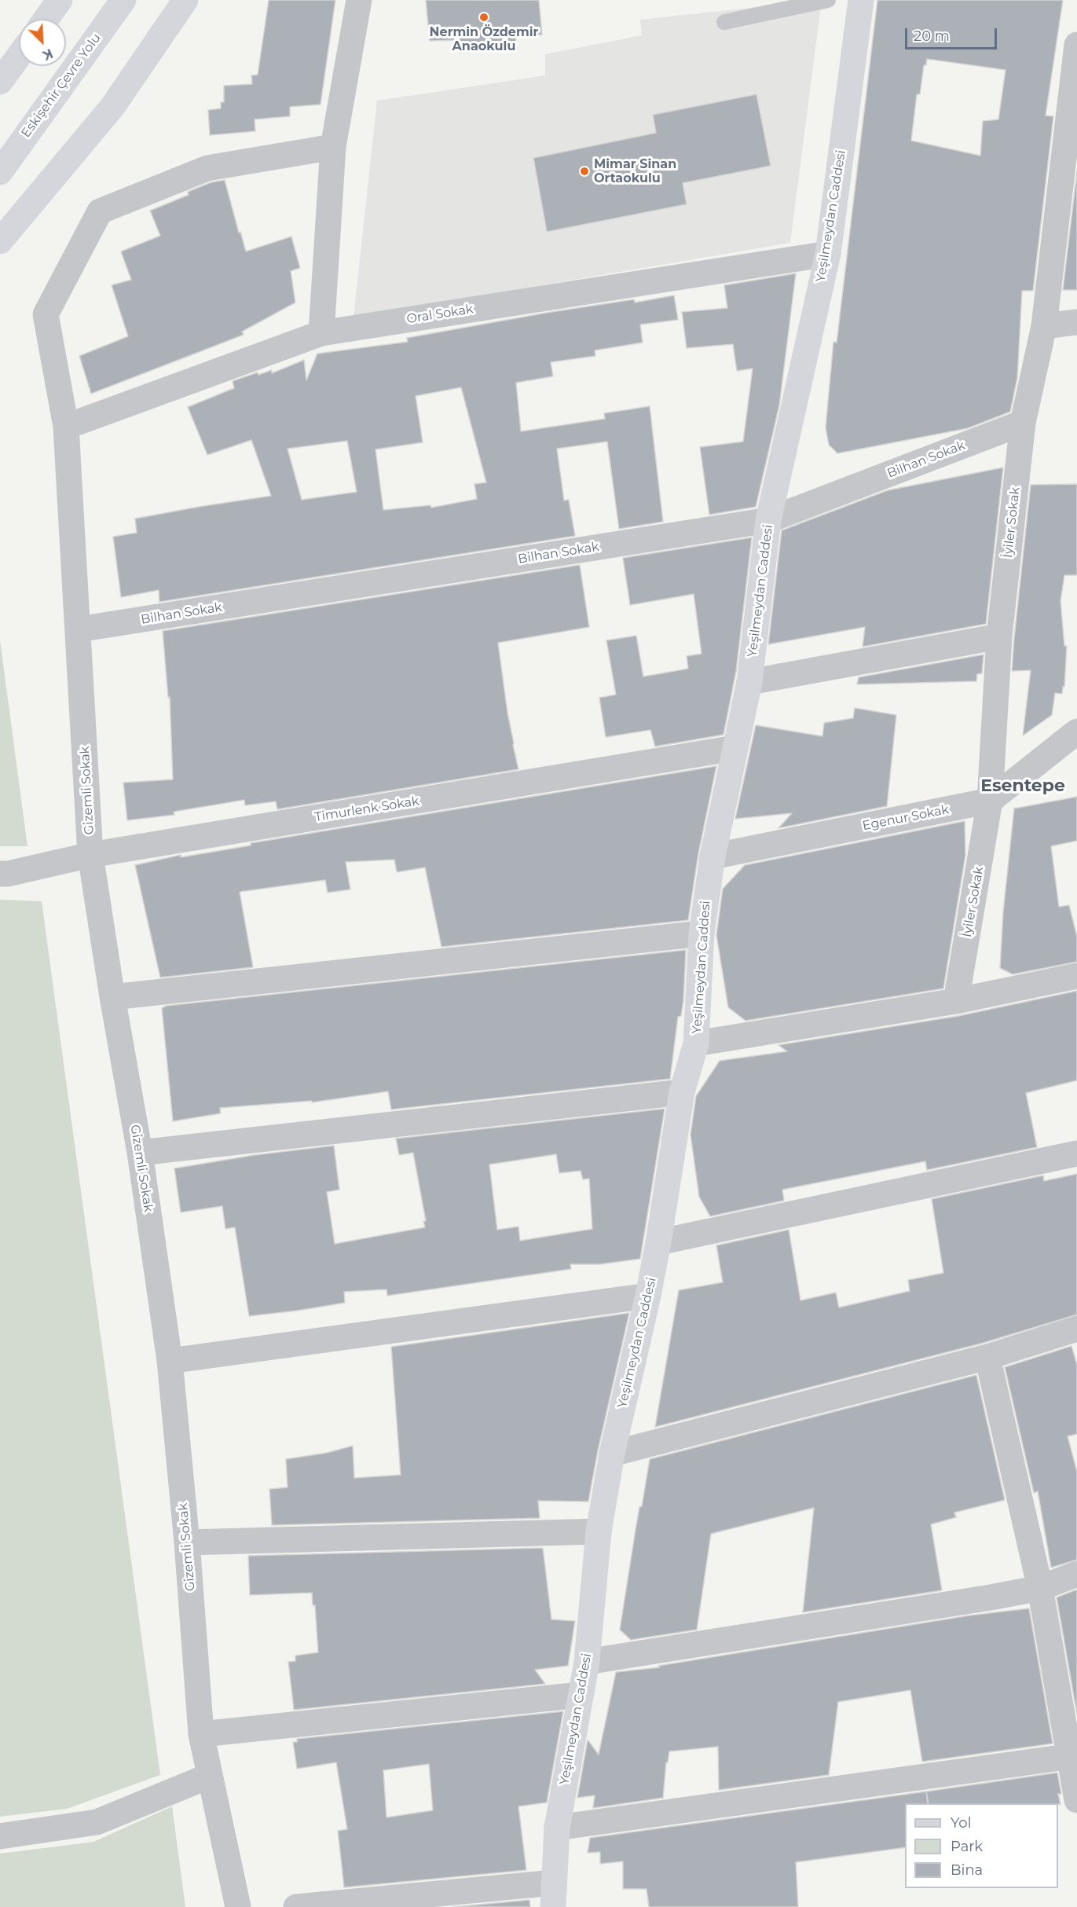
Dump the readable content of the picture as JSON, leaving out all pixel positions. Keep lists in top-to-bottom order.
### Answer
{
  "streets": {
    "main road": ["Eskişehir Çevre Yolu", "Yeşilmeydan Caddesi"],
    "street": [
      "Oral Sokak",
      "Bilhan Sokak",
      "İyiler Sokak",
      "Gizemli Sokak",
      "Timurlenk Sokak",
      "Egenur Sokak"
    ]
  },
  "crossings": [
    ["Yeşilmeydan Caddesi", "Oral Sokak"],
    ["Yeşilmeydan Caddesi", "Bilhan Sokak"],
    ["Yeşilmeydan Caddesi", "Timurlenk Sokak"],
    ["Yeşilmeydan Caddesi", "Egenur Sokak"],
    ["Oral Sokak", "Gizemli Sokak"],
    ["Bilhan Sokak", "İyiler Sokak"],
    ["Bilhan Sokak", "Gizemli Sokak"],
    ["İyiler Sokak", "Egenur Sokak"],
    ["Gizemli Sokak", "Timurlenk Sokak"]
  ],
  "districts": ["Esentepe"],
  "places": ["Nermin Özdemir Anaokulu", "Mimar Sinan Ortaokulu"],
  "legend": ["Yol", "Park", "Bina"],
  "scale_bar": "20 m",
  "north": "bottom right"
}
